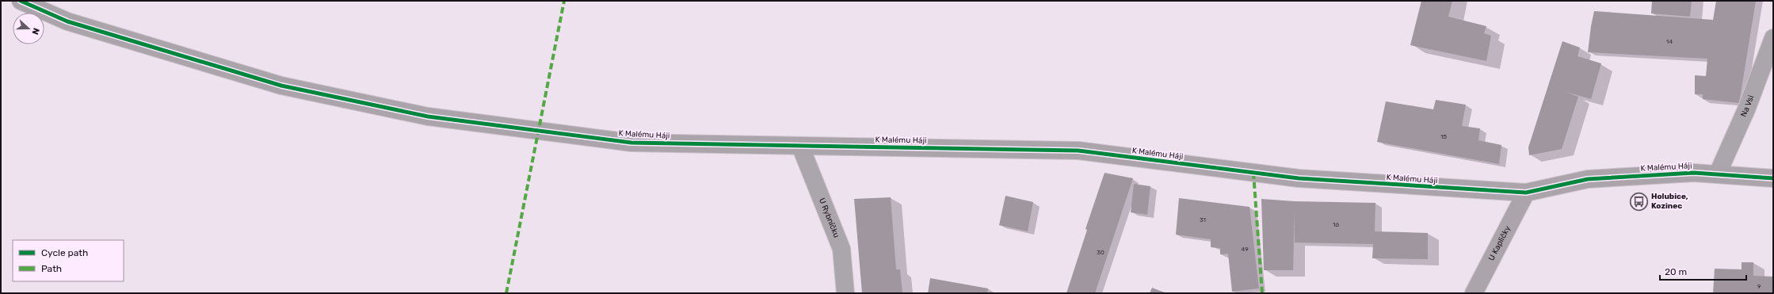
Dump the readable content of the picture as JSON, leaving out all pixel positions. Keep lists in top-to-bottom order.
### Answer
{
  "streets": {
    "street": [
      "Na Vsi",
      "K Malému Háji",
      "U Rybníčku",
      "U Kapličky"
    ]
  },
  "crossings": [
    ["Na Vsi", "K Malému Háji"],
    ["K Malému Háji", "U Rybníčku"],
    ["K Malému Háji", "U Kapličky"]
  ],
  "places": {
    "bus stop": ["Holubice, Kozinec"]
  },
  "house_numbers": [
    "14",
    "15",
    "31",
    "16",
    "49",
    "30",
    "9"
  ],
  "legend": ["Cycle path", "Path"],
  "scale_bar": "20 m",
  "north": "right"
}
